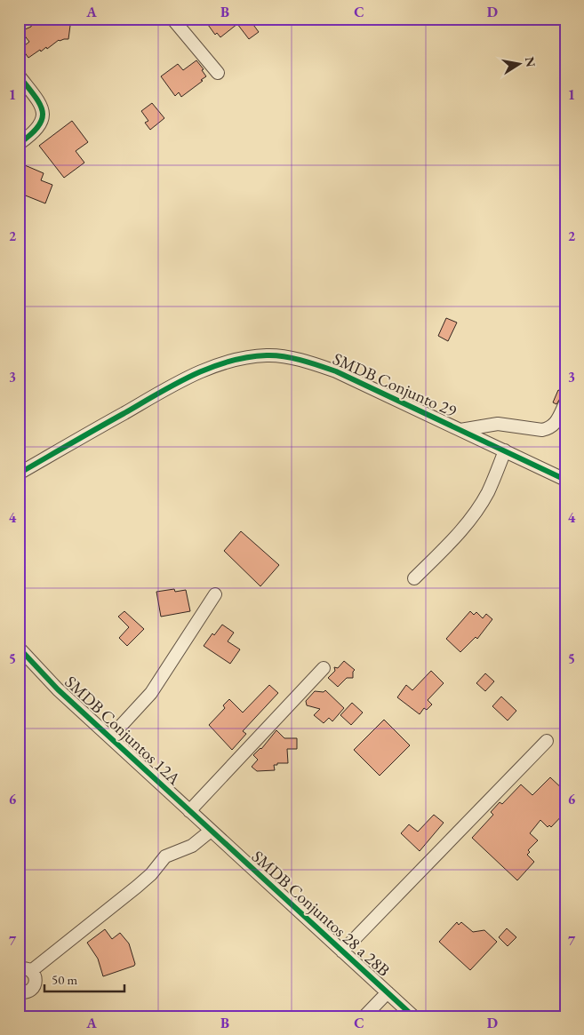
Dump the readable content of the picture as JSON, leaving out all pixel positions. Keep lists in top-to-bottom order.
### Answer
{
  "streets": {
    "street": ["SMDB Conjunto 29", "SMDB Conjuntos 12A", "SMDB Conjuntos 28 a 28B"]
  },
  "crossings": [
    ["SMDB Conjuntos 12A", "SMDB Conjuntos 28 a 28B"]
  ],
  "scale_bar": "50 m",
  "north": "right",
  "grid": {
    "columns": [
      "A",
      "B",
      "C",
      "D"
    ],
    "rows": [
      "1",
      "2",
      "3",
      "4",
      "5",
      "6",
      "7"
    ]
  }
}
